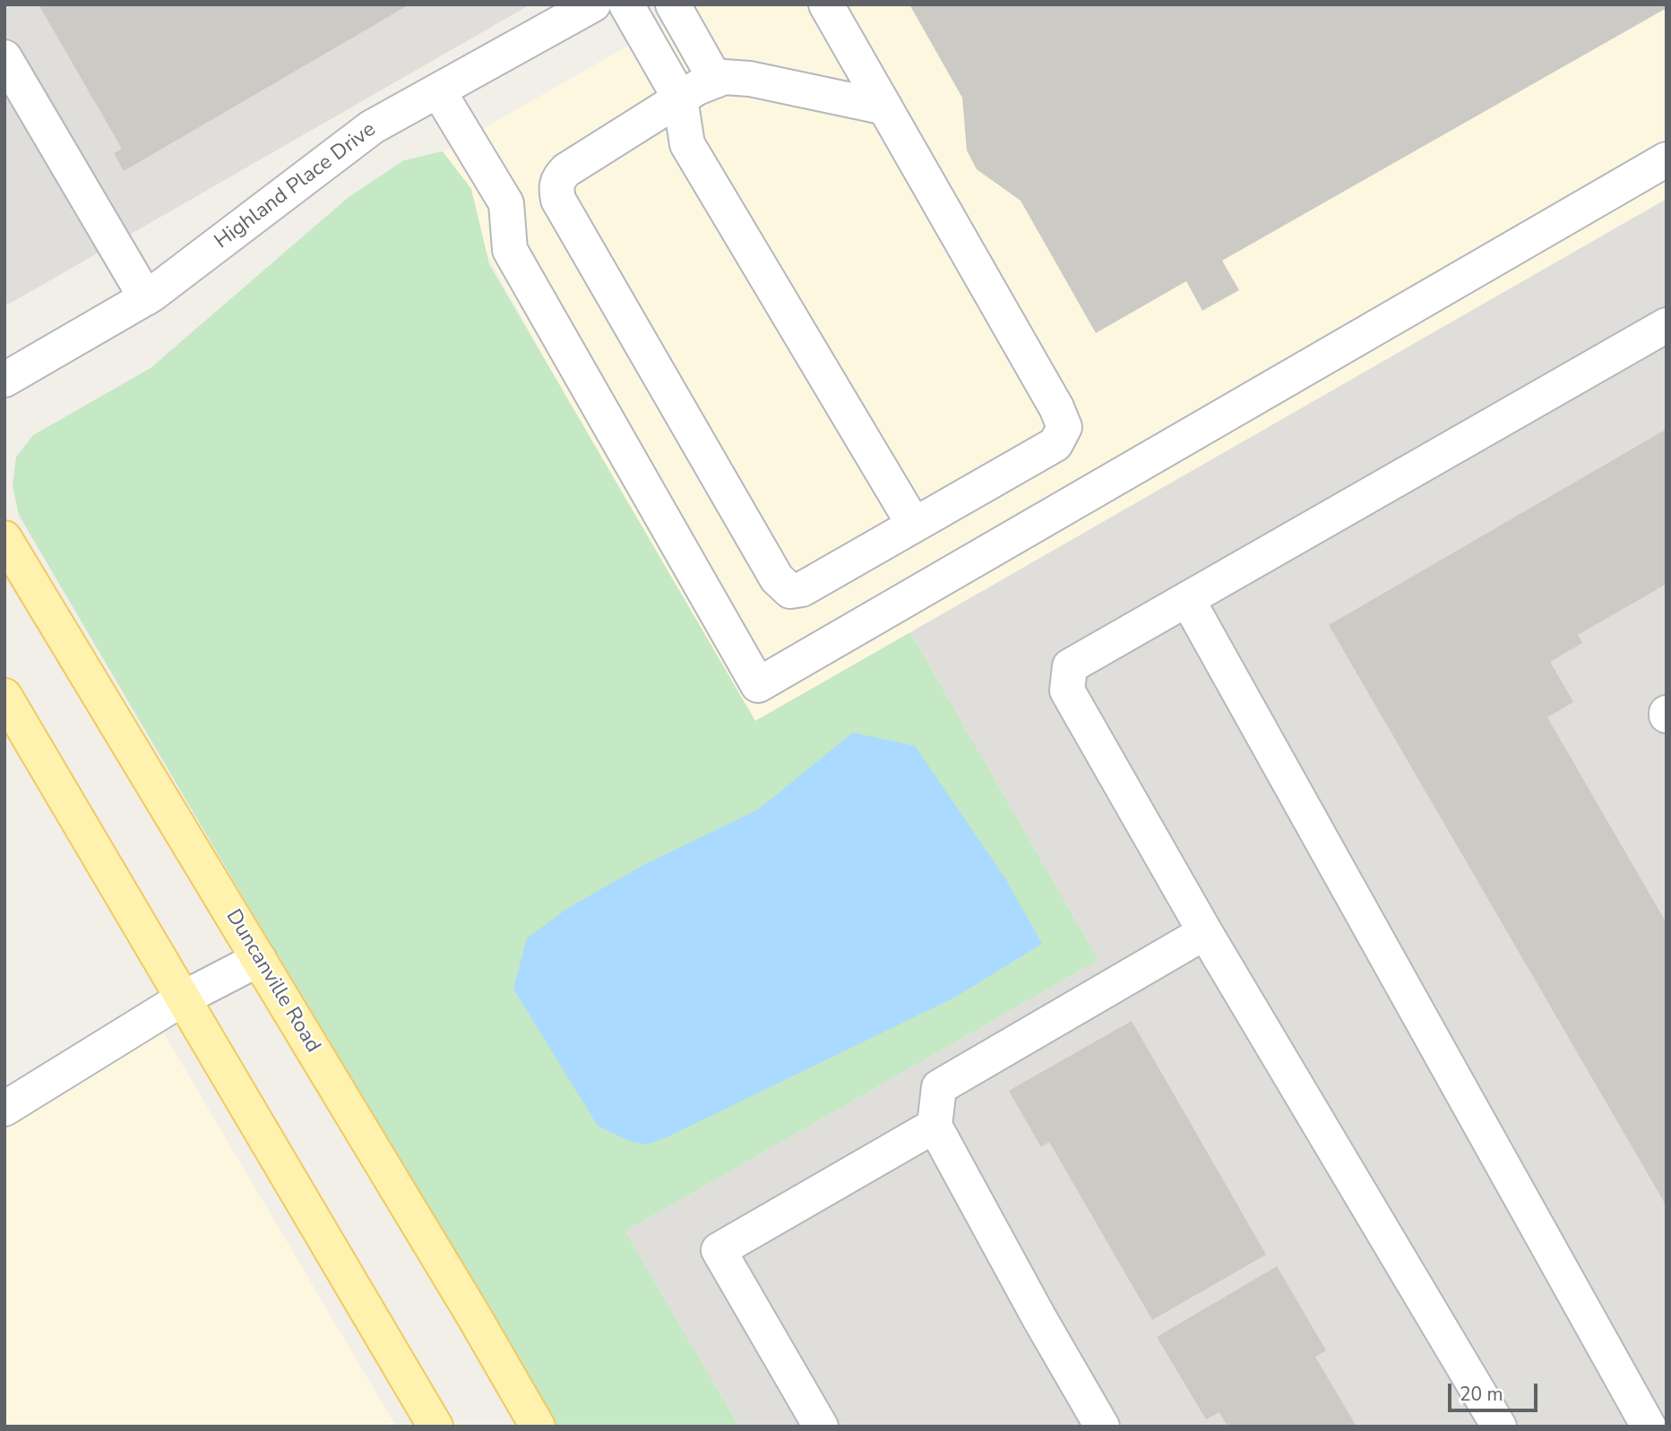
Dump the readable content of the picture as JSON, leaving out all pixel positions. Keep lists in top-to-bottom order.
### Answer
{
  "streets": {
    "main road": ["Duncanville Road"],
    "street": ["Highland Place Drive"]
  },
  "scale_bar": "20 m"
}
